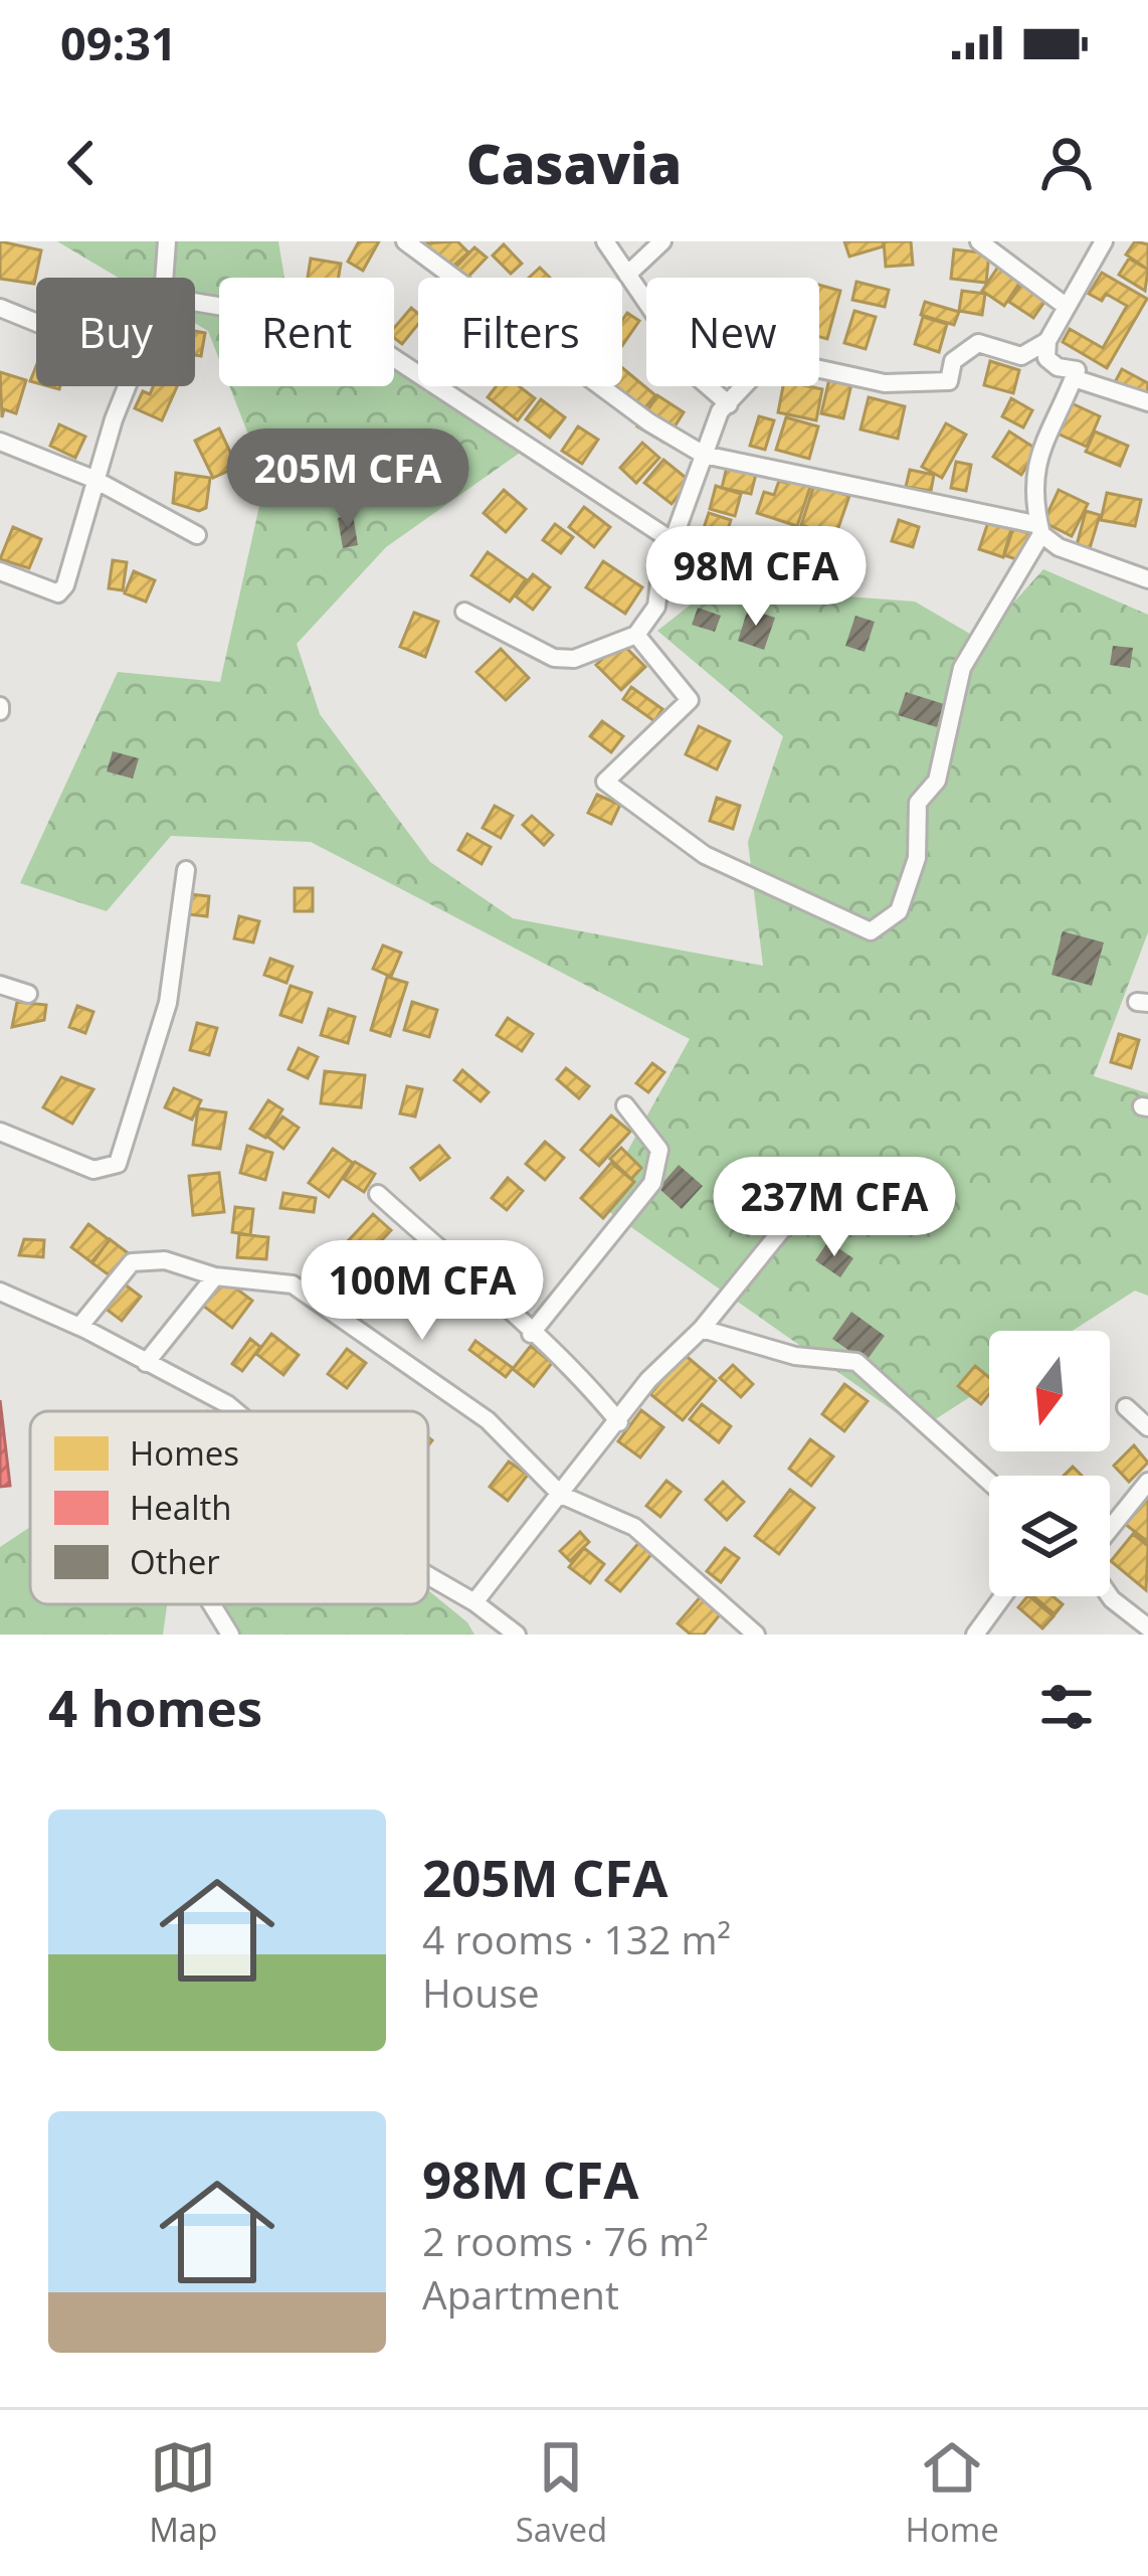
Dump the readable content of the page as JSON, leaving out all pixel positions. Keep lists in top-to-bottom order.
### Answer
{
  "legend": ["Homes", "Health", "Other"],
  "north": "bottom",
  "page": {
    "status": "09:31",
    "header": "Casavia",
    "chip": [
      "Buy",
      "Rent",
      "Filters",
      "New"
    ],
    "price": [
      "205M CFA",
      "98M CFA",
      "237M CFA",
      "100M CFA"
    ],
    "heading": "4 homes",
    "list": [
      {
        "name": "205M CFA",
        "note": "4 rooms · 132 m² · House"
      },
      {
        "name": "98M CFA",
        "note": "2 rooms · 76 m² · Apartment"
      }
    ],
    "tabs": ["Map", "Saved", "Home"]
  }
}
